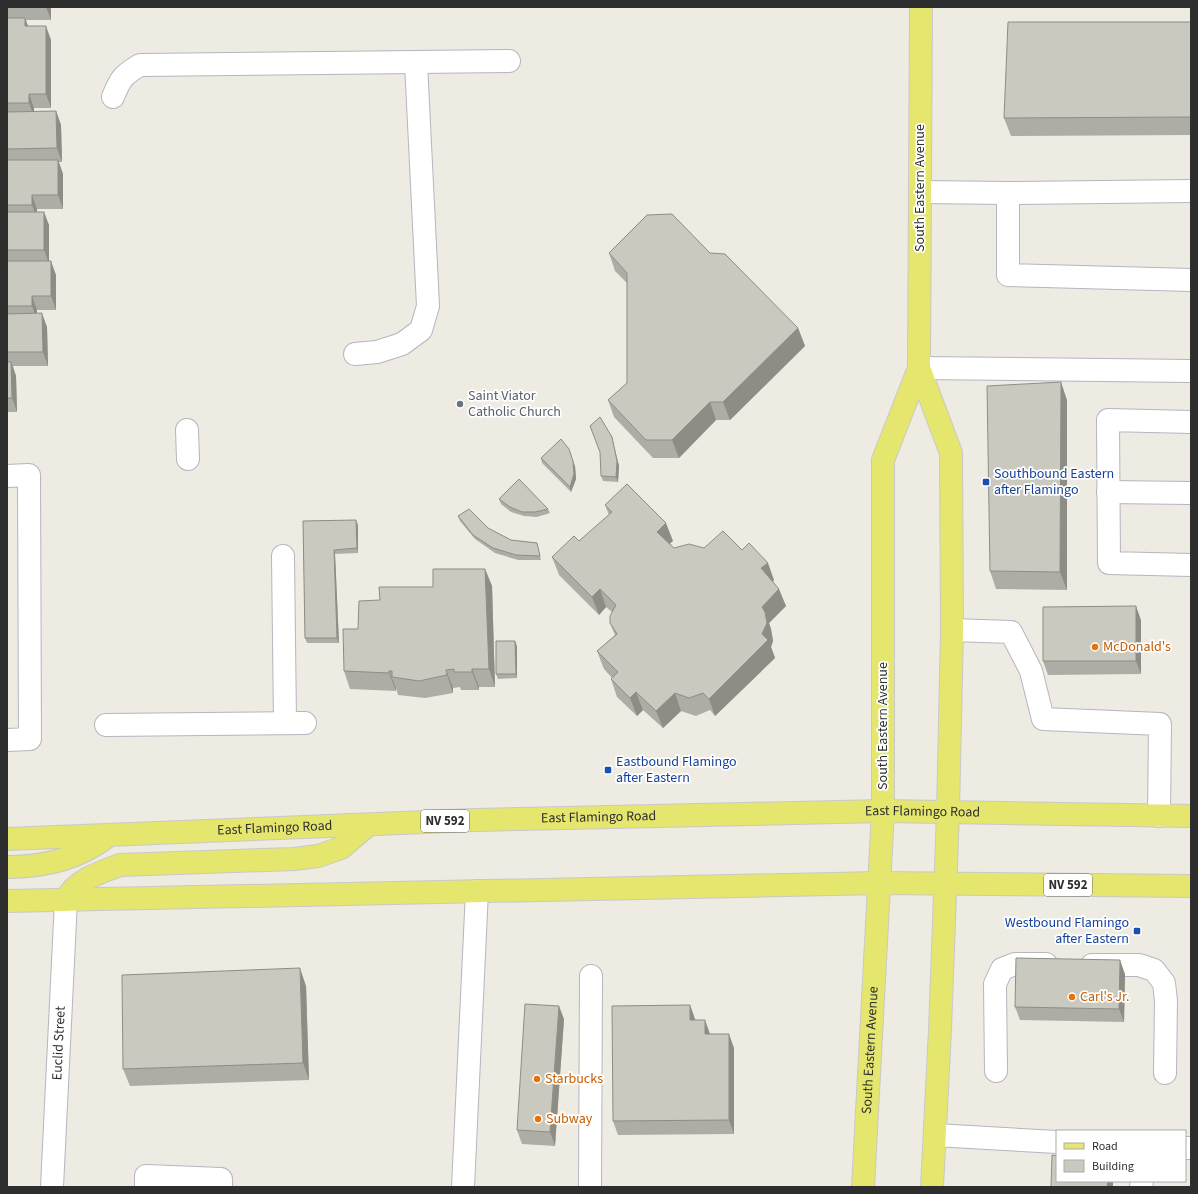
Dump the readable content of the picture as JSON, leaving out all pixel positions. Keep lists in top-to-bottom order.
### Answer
{
  "streets": {
    "main road": ["South Eastern Avenue", "East Flamingo Road", "NV 592"],
    "street": ["Euclid Street"]
  },
  "crossings": [
    ["South Eastern Avenue", "East Flamingo Road"],
    ["South Eastern Avenue", "NV 592"],
    ["NV 592", "Euclid Street"]
  ],
  "places": {
    "other": [
      "Saint Viator Catholic Church",
      "McDonald's",
      "Carl's Jr.",
      "Starbucks",
      "Subway"
    ],
    "transit": ["Southbound Eastern after Flamingo", "Eastbound Flamingo after Eastern", "Westbound Flamingo after Eastern"]
  },
  "legend": ["Road", "Building"]
}
